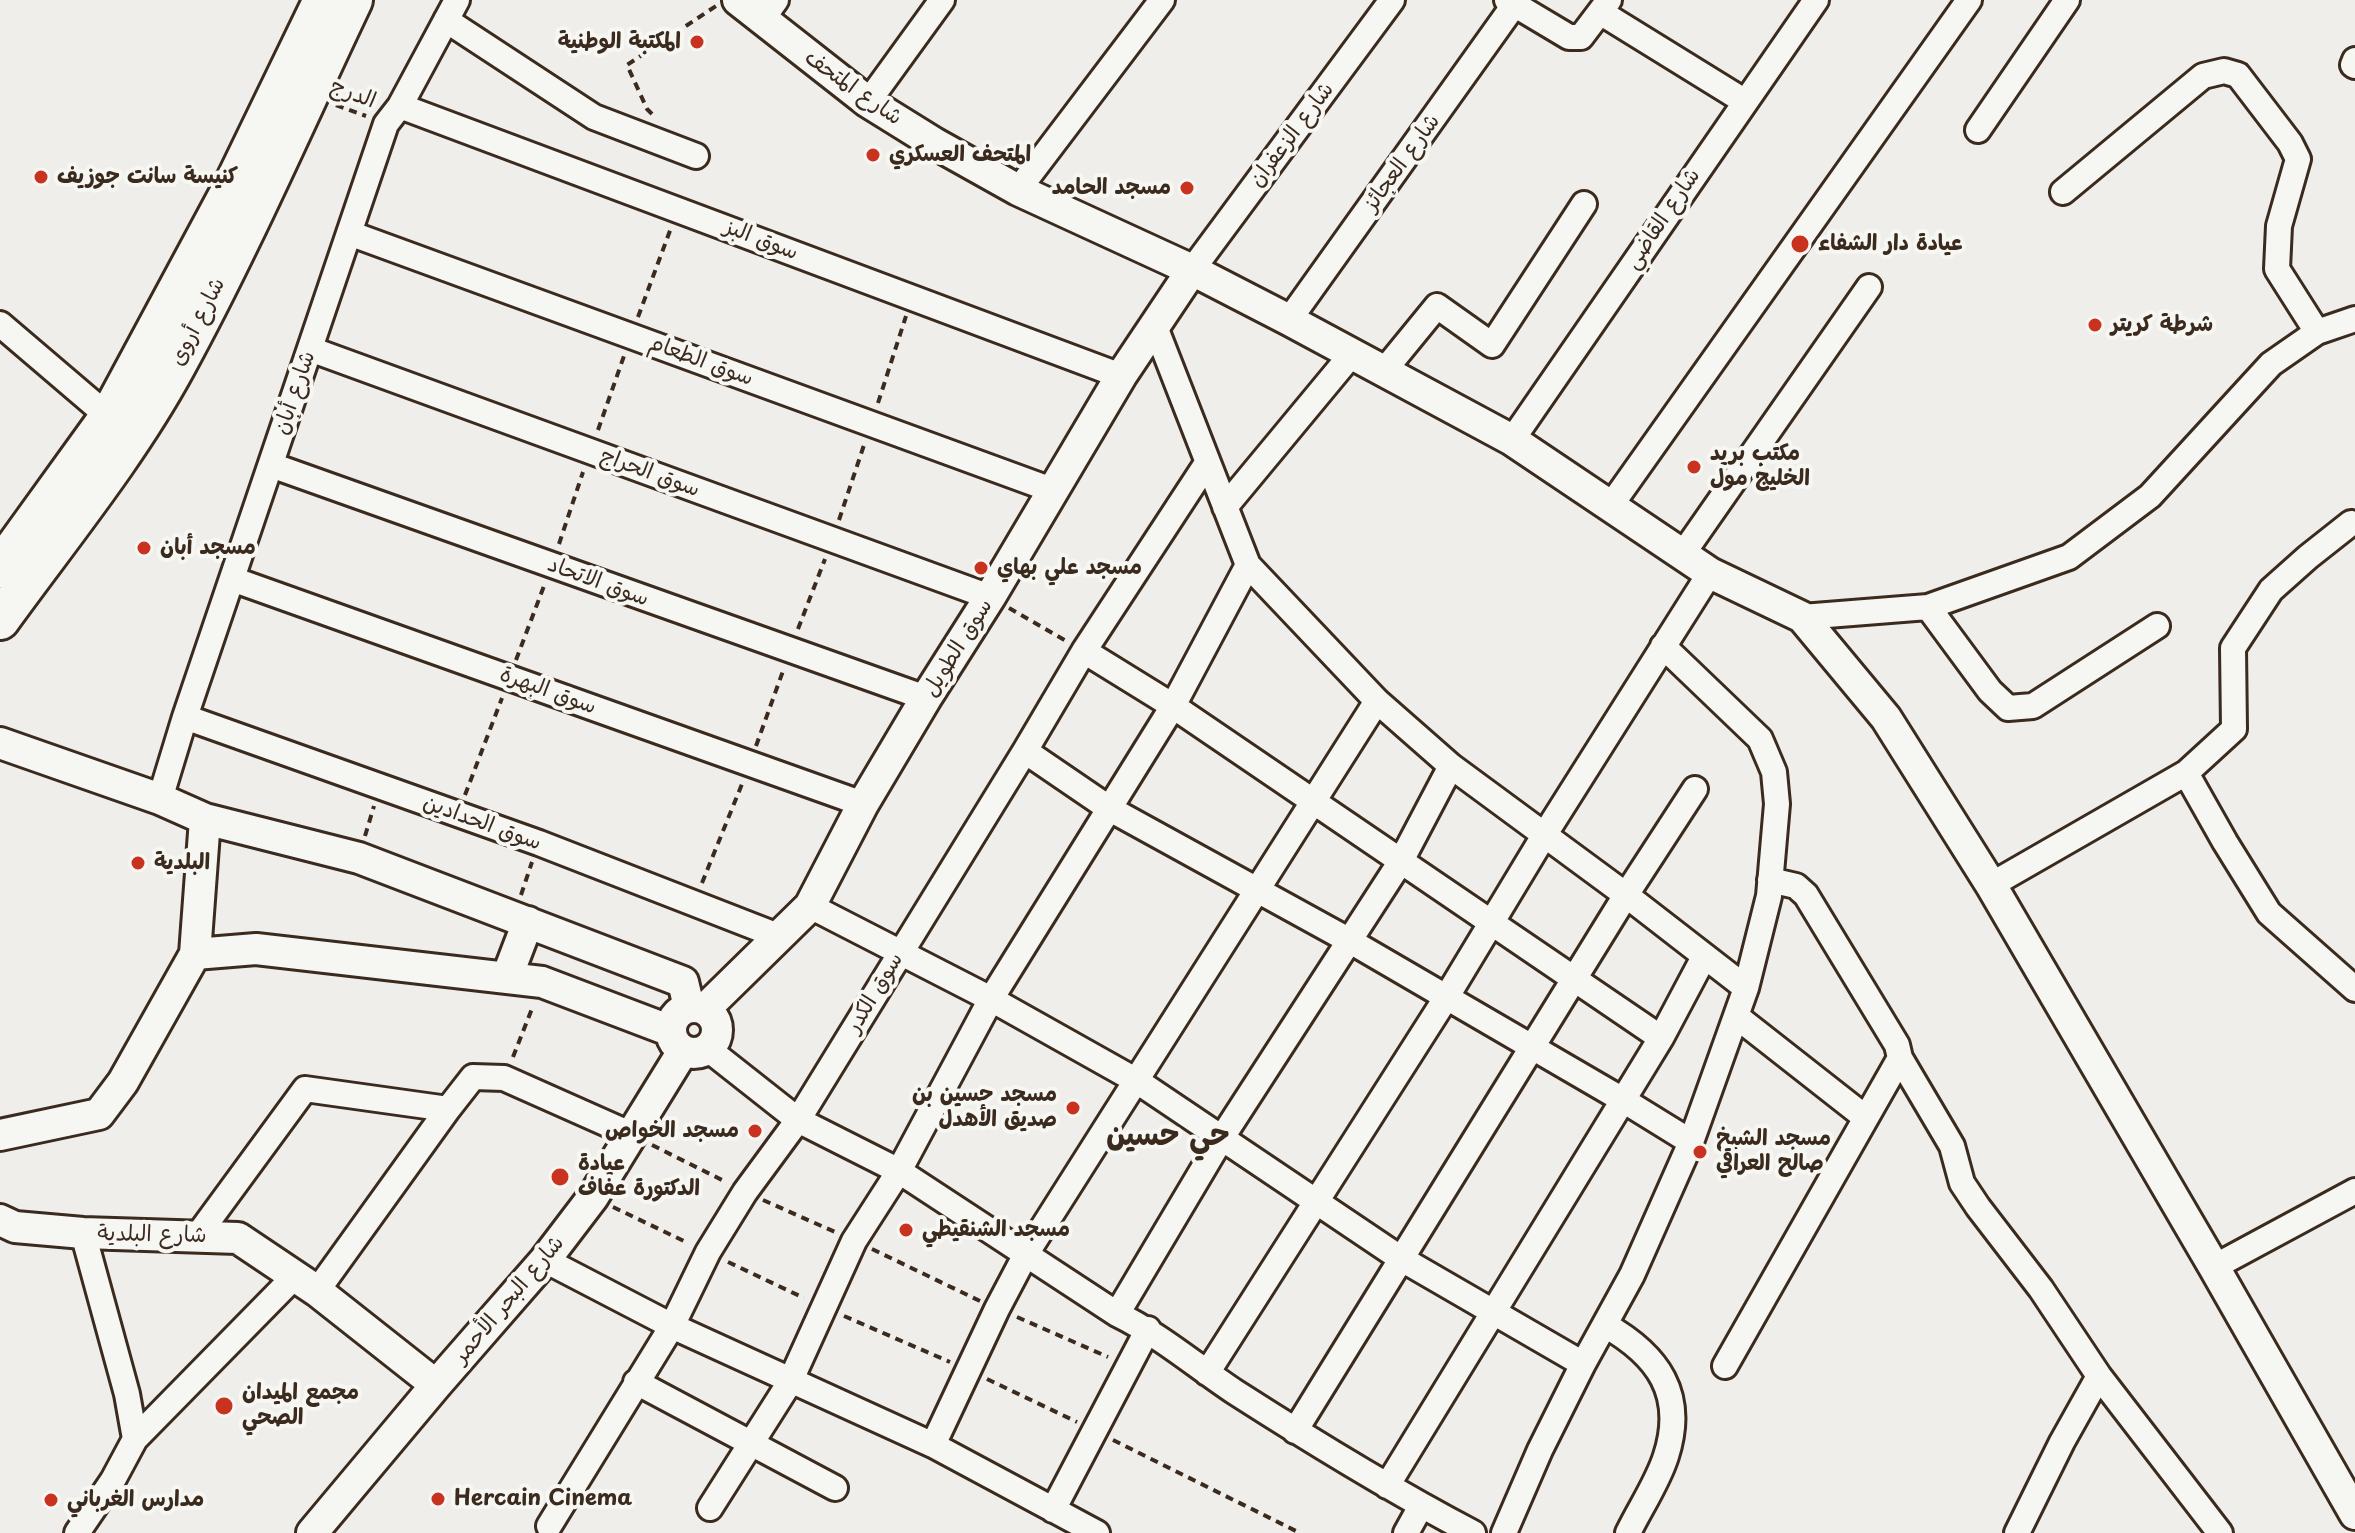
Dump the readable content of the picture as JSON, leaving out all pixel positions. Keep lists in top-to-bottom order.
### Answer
{
  "streets": {
    "main road": ["شارع أروى"],
    "street": [
      "شارع المتحف",
      "شارع الزعفران",
      "شارع العجائز",
      "شارع القاضي",
      "سوق البز",
      "سوق الطعام",
      "شارع أبان",
      "سوق الحراج",
      "سوق الاتحاد",
      "سوق الطويل",
      "سوق البهرة",
      "سوق الحدادين",
      "سوق الكدر",
      "شارع البلدية",
      "شارع البحر الأحمر"
    ],
    "path": ["الدرج"]
  },
  "crossings": [
    ["شارع المتحف", "شارع الزعفران"],
    ["شارع المتحف", "شارع العجائز"],
    ["شارع المتحف", "شارع القاضي"],
    ["شارع المتحف", "سوق الطويل"],
    ["الدرج", "سوق البز"],
    ["الدرج", "شارع أروى"],
    ["الدرج", "شارع أبان"],
    ["شارع الزعفران", "سوق الطويل"],
    ["سوق البز", "شارع أبان"],
    ["سوق البز", "سوق الطويل"],
    ["سوق الطعام", "شارع أبان"],
    ["سوق الطعام", "سوق الطويل"],
    ["شارع أبان", "سوق الحراج"],
    ["شارع أبان", "سوق الاتحاد"],
    ["شارع أبان", "سوق البهرة"],
    ["شارع أبان", "سوق الحدادين"],
    ["سوق الحراج", "سوق الطويل"],
    ["سوق الاتحاد", "سوق الطويل"],
    ["سوق الطويل", "سوق البهرة"],
    ["سوق الطويل", "سوق الحدادين"],
    ["سوق الطويل", "شارع البحر الأحمر"],
    ["شارع البلدية", "شارع البحر الأحمر"]
  ],
  "districts": ["حي حسين"],
  "places": [
    "المكتبة الوطنية",
    "المتحف العسكري",
    "كنيسة سانت جوزيف",
    "مسجد الحامد",
    "عيادة دار الشفاء",
    "شرطة كريتر",
    "مكتب بريد الخليج مول",
    "مسجد أبان",
    "مسجد علي بهاي",
    "البلدية",
    "مسجد حسين بن صديق الأهدل",
    "مسجد الخواص",
    "مسجد الشيخ صالح العراقي",
    "عيادة الدكتورة عفاف",
    "مسجد الشنقيطي",
    "مجمع الميدان الصحي",
    "Hercain Cinema",
    "مدارس الغرباني"
  ]
}
